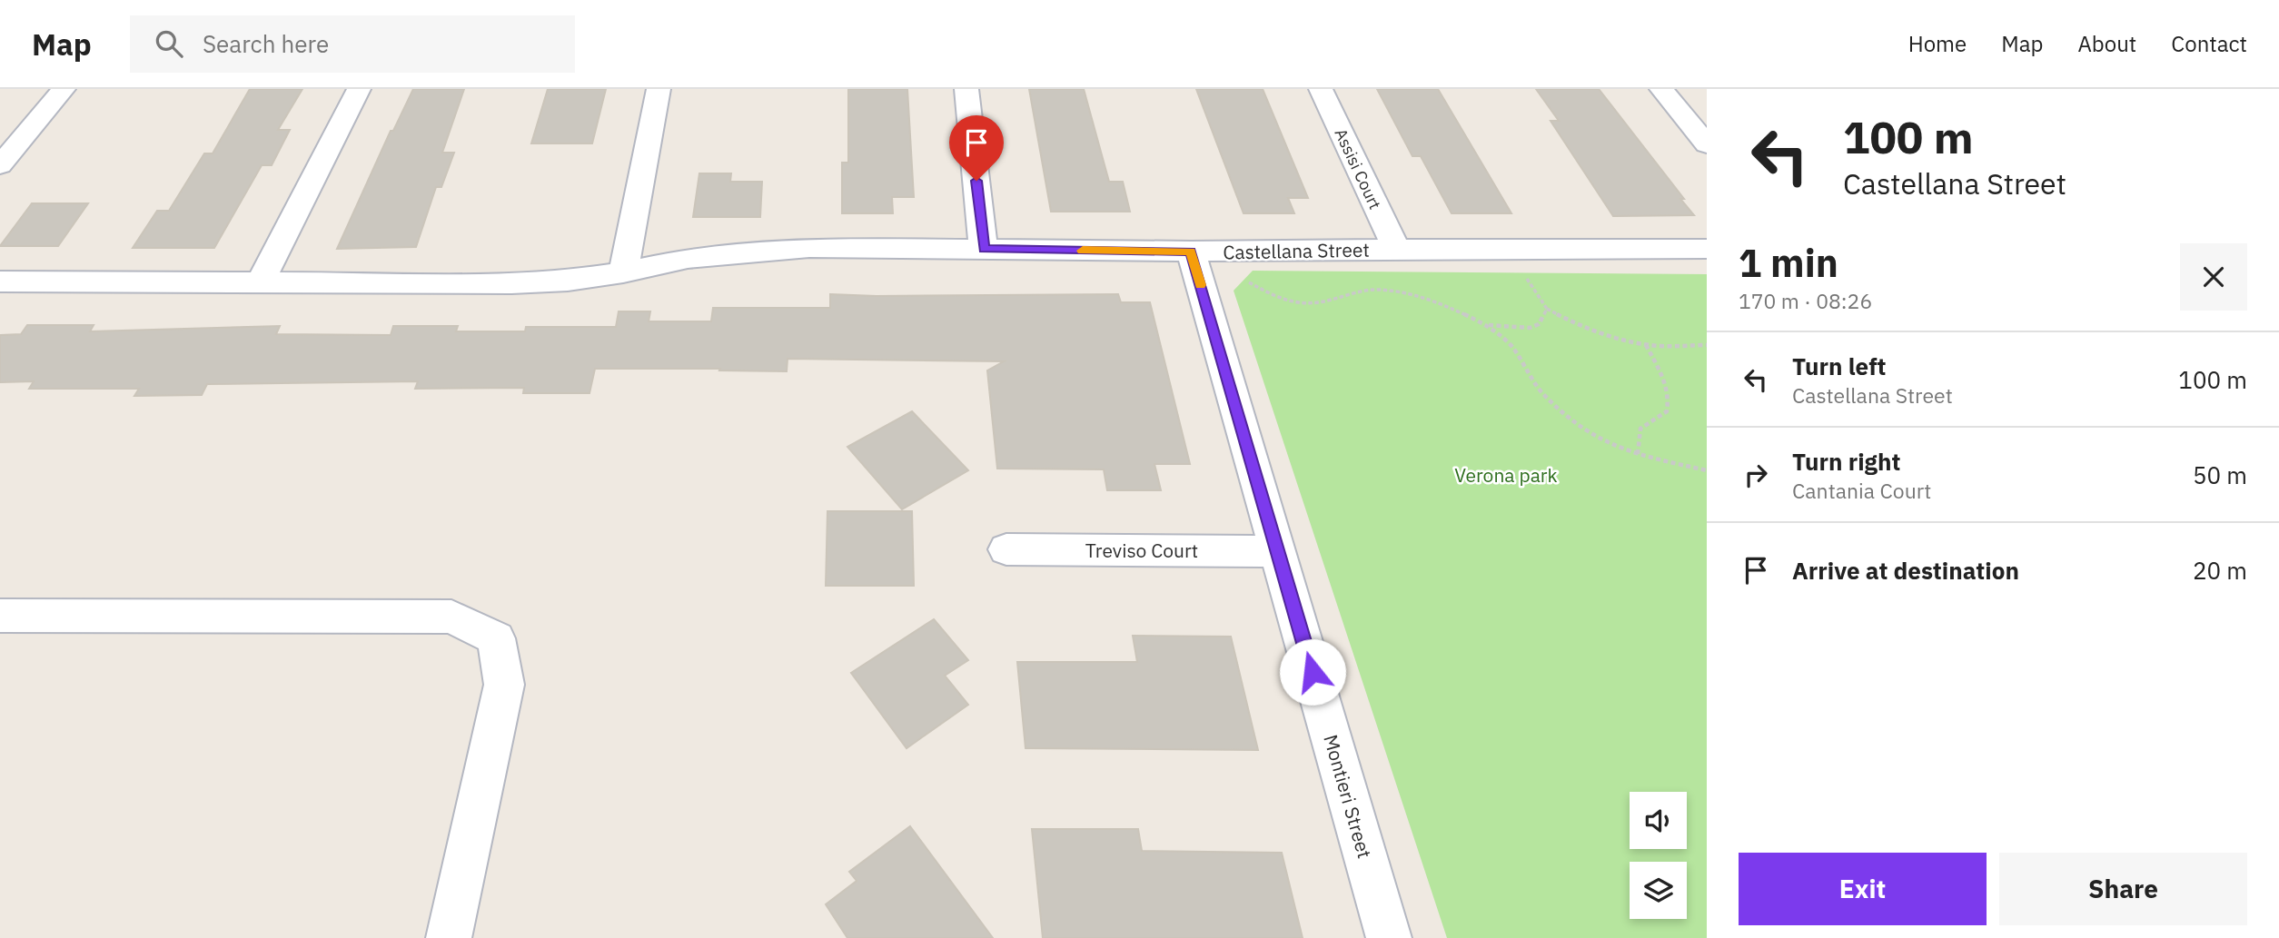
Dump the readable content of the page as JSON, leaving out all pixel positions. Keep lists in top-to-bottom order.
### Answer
{
  "streets": {
    "street": [
      "Assisi Court",
      "Castellana Street",
      "Treviso Court",
      "Montieri Street"
    ]
  },
  "crossings": [
    ["Assisi Court", "Castellana Street"],
    ["Castellana Street", "Montieri Street"],
    ["Treviso Court", "Montieri Street"]
  ],
  "parks": ["Verona park"],
  "page": {
    "header": "Map",
    "search": "Search here",
    "nav": [
      "Home",
      "Map",
      "About",
      "Contact"
    ],
    "turn": ["100 m", "Castellana Street"],
    "heading": ["1 min", "170 m · 08:26"],
    "list": [
      {
        "name": "Turn left",
        "note": "Castellana Street",
        "value": "100 m"
      },
      {
        "name": "Turn right",
        "note": "Cantania Court",
        "value": "50 m"
      },
      {
        "name": "Arrive at destination",
        "value": "20 m"
      }
    ],
    "buttons": ["Exit", "Share"]
  }
}
